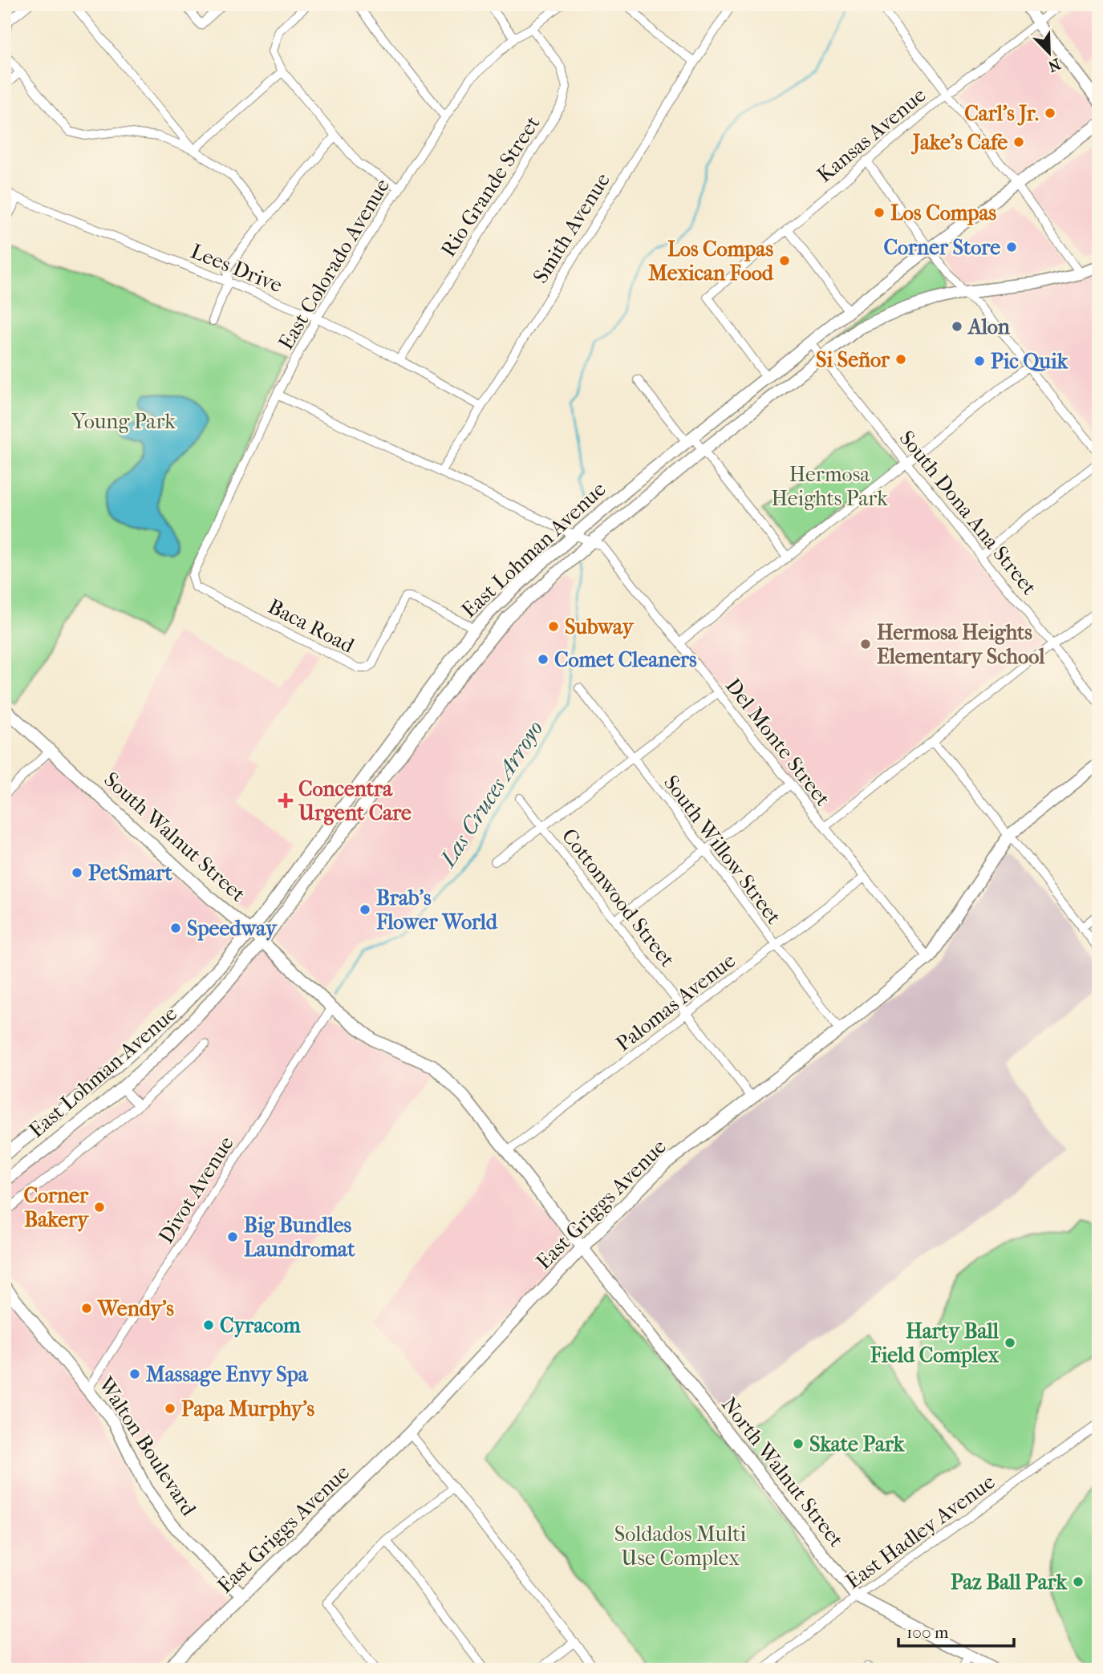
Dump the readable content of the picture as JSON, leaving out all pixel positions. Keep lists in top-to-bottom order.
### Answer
{
  "streets": {
    "street": [
      "Kansas Avenue",
      "Rio Grande Street",
      "Smith Avenue",
      "East Colorado Avenue",
      "Lees Drive",
      "South Dona Ana Street",
      "East Lohman Avenue",
      "Baca Road",
      "Del Monte Street",
      "South Walnut Street",
      "South Willow Street",
      "Cottonwood Street",
      "Palomas Avenue",
      "Divot Avenue",
      "East Griggs Avenue",
      "Walton Boulevard",
      "North Walnut Street",
      "East Hadley Avenue"
    ]
  },
  "crossings": [
    ["Kansas Avenue", "East Lohman Avenue"],
    ["Rio Grande Street", "East Colorado Avenue"],
    ["Rio Grande Street", "Lees Drive"],
    ["Smith Avenue", "Lees Drive"],
    ["East Colorado Avenue", "Lees Drive"],
    ["East Colorado Avenue", "Baca Road"],
    ["South Dona Ana Street", "East Lohman Avenue"],
    ["East Lohman Avenue", "Baca Road"],
    ["East Lohman Avenue", "Del Monte Street"],
    ["East Lohman Avenue", "South Walnut Street"],
    ["Del Monte Street", "Palomas Avenue"],
    ["Del Monte Street", "East Griggs Avenue"],
    ["South Walnut Street", "Palomas Avenue"],
    ["South Walnut Street", "Divot Avenue"],
    ["South Walnut Street", "East Griggs Avenue"],
    ["South Walnut Street", "North Walnut Street"],
    ["South Willow Street", "Palomas Avenue"],
    ["South Willow Street", "East Griggs Avenue"],
    ["Cottonwood Street", "Palomas Avenue"],
    ["Cottonwood Street", "East Griggs Avenue"],
    ["Divot Avenue", "Walton Boulevard"],
    ["East Griggs Avenue", "Walton Boulevard"],
    ["East Griggs Avenue", "North Walnut Street"],
    ["North Walnut Street", "East Hadley Avenue"]
  ],
  "water": ["Las Cruces Arroyo"],
  "parks": ["Young Park", "Hermosa Heights Park", "Soldados Multi Use Complex"],
  "places": {
    "other": [
      "Carl's Jr.",
      "Jake's Cafe",
      "Los Compas",
      "Corner Store",
      "Los Compas Mexican Food",
      "Alon",
      "Si Señor",
      "Pic Quik",
      "Subway",
      "Hermosa Heights Elementary School",
      "Comet Cleaners",
      "PetSmart",
      "Brab's Flower World",
      "Speedway",
      "Corner Bakery",
      "Big Bundles Laundromat",
      "Wendy's",
      "Cyracom",
      "Harty Ball Field Complex",
      "Massage Envy Spa",
      "Papa Murphy's",
      "Skate Park",
      "Paz Ball Park"
    ],
    "health": ["Concentra Urgent Care"]
  },
  "scale_bar": "100 m",
  "north": "bottom right"
}
